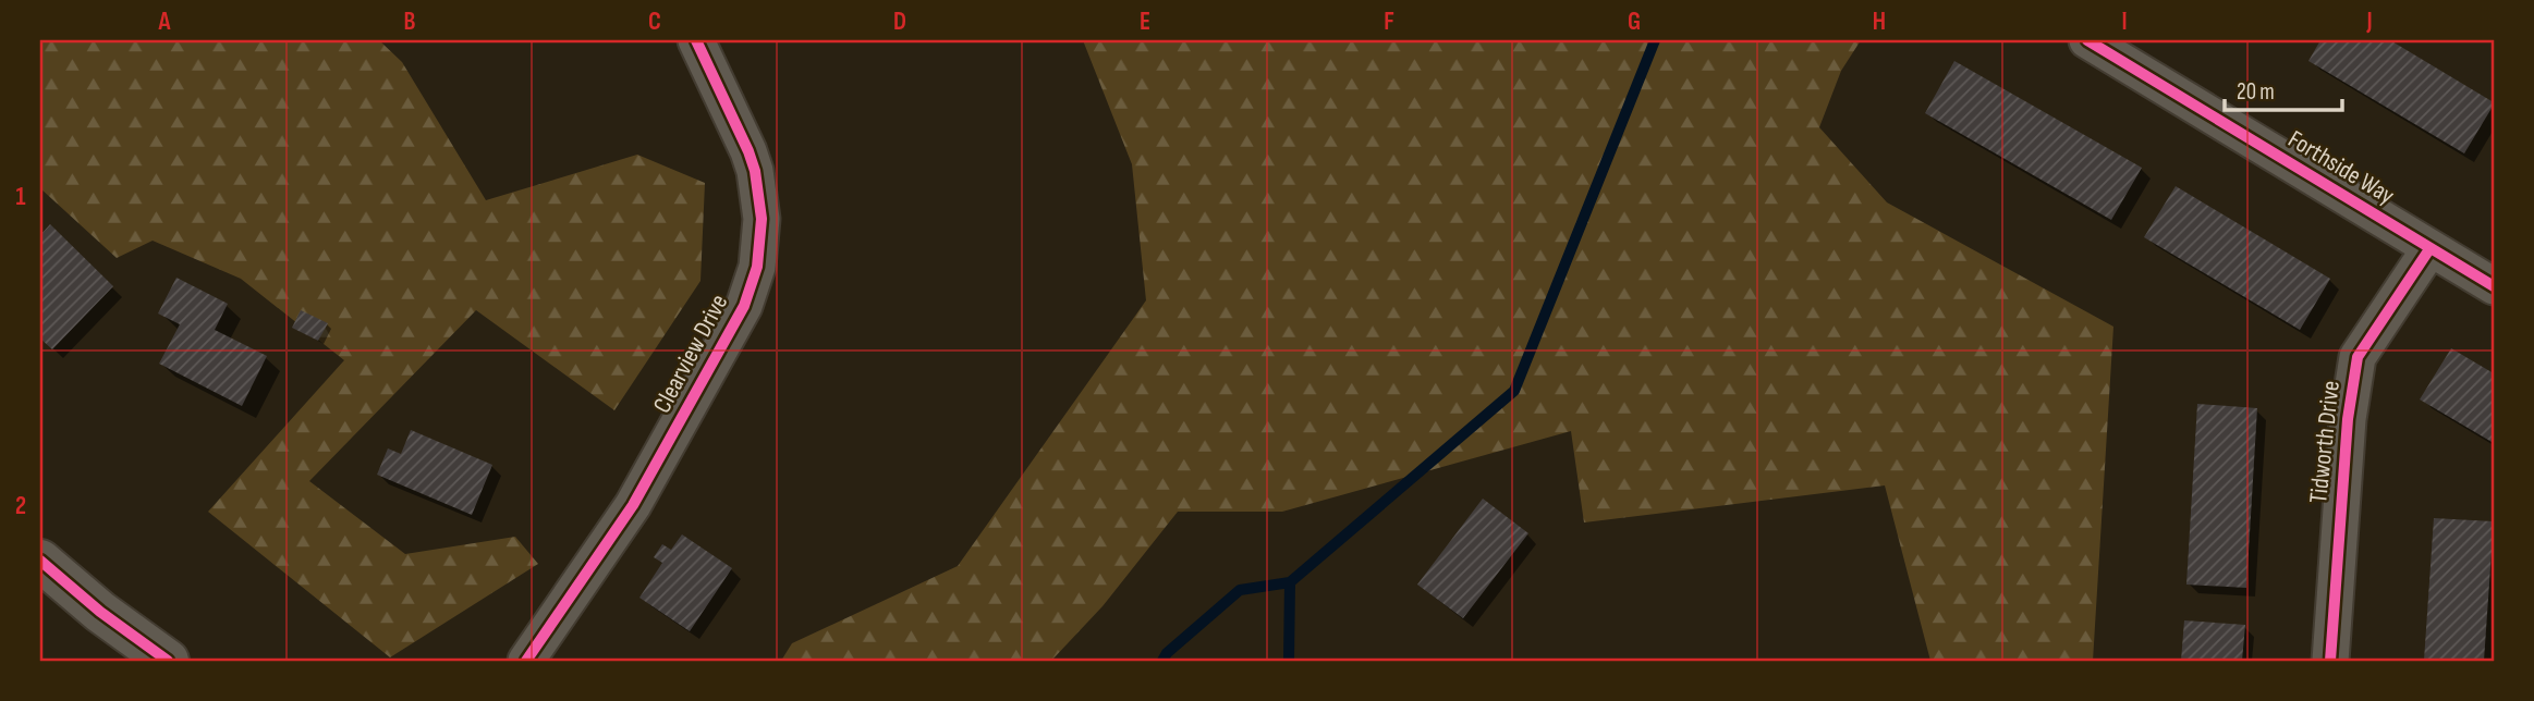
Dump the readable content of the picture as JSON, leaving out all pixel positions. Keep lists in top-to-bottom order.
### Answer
{
  "streets": {
    "street": ["Forthside Way", "Clearview Drive", "Tidworth Drive"]
  },
  "crossings": [
    ["Forthside Way", "Tidworth Drive"]
  ],
  "scale_bar": "20 m",
  "grid": {
    "columns": [
      "A",
      "B",
      "C",
      "D",
      "E",
      "F",
      "G",
      "H",
      "I",
      "J"
    ],
    "rows": ["1", "2"]
  }
}
